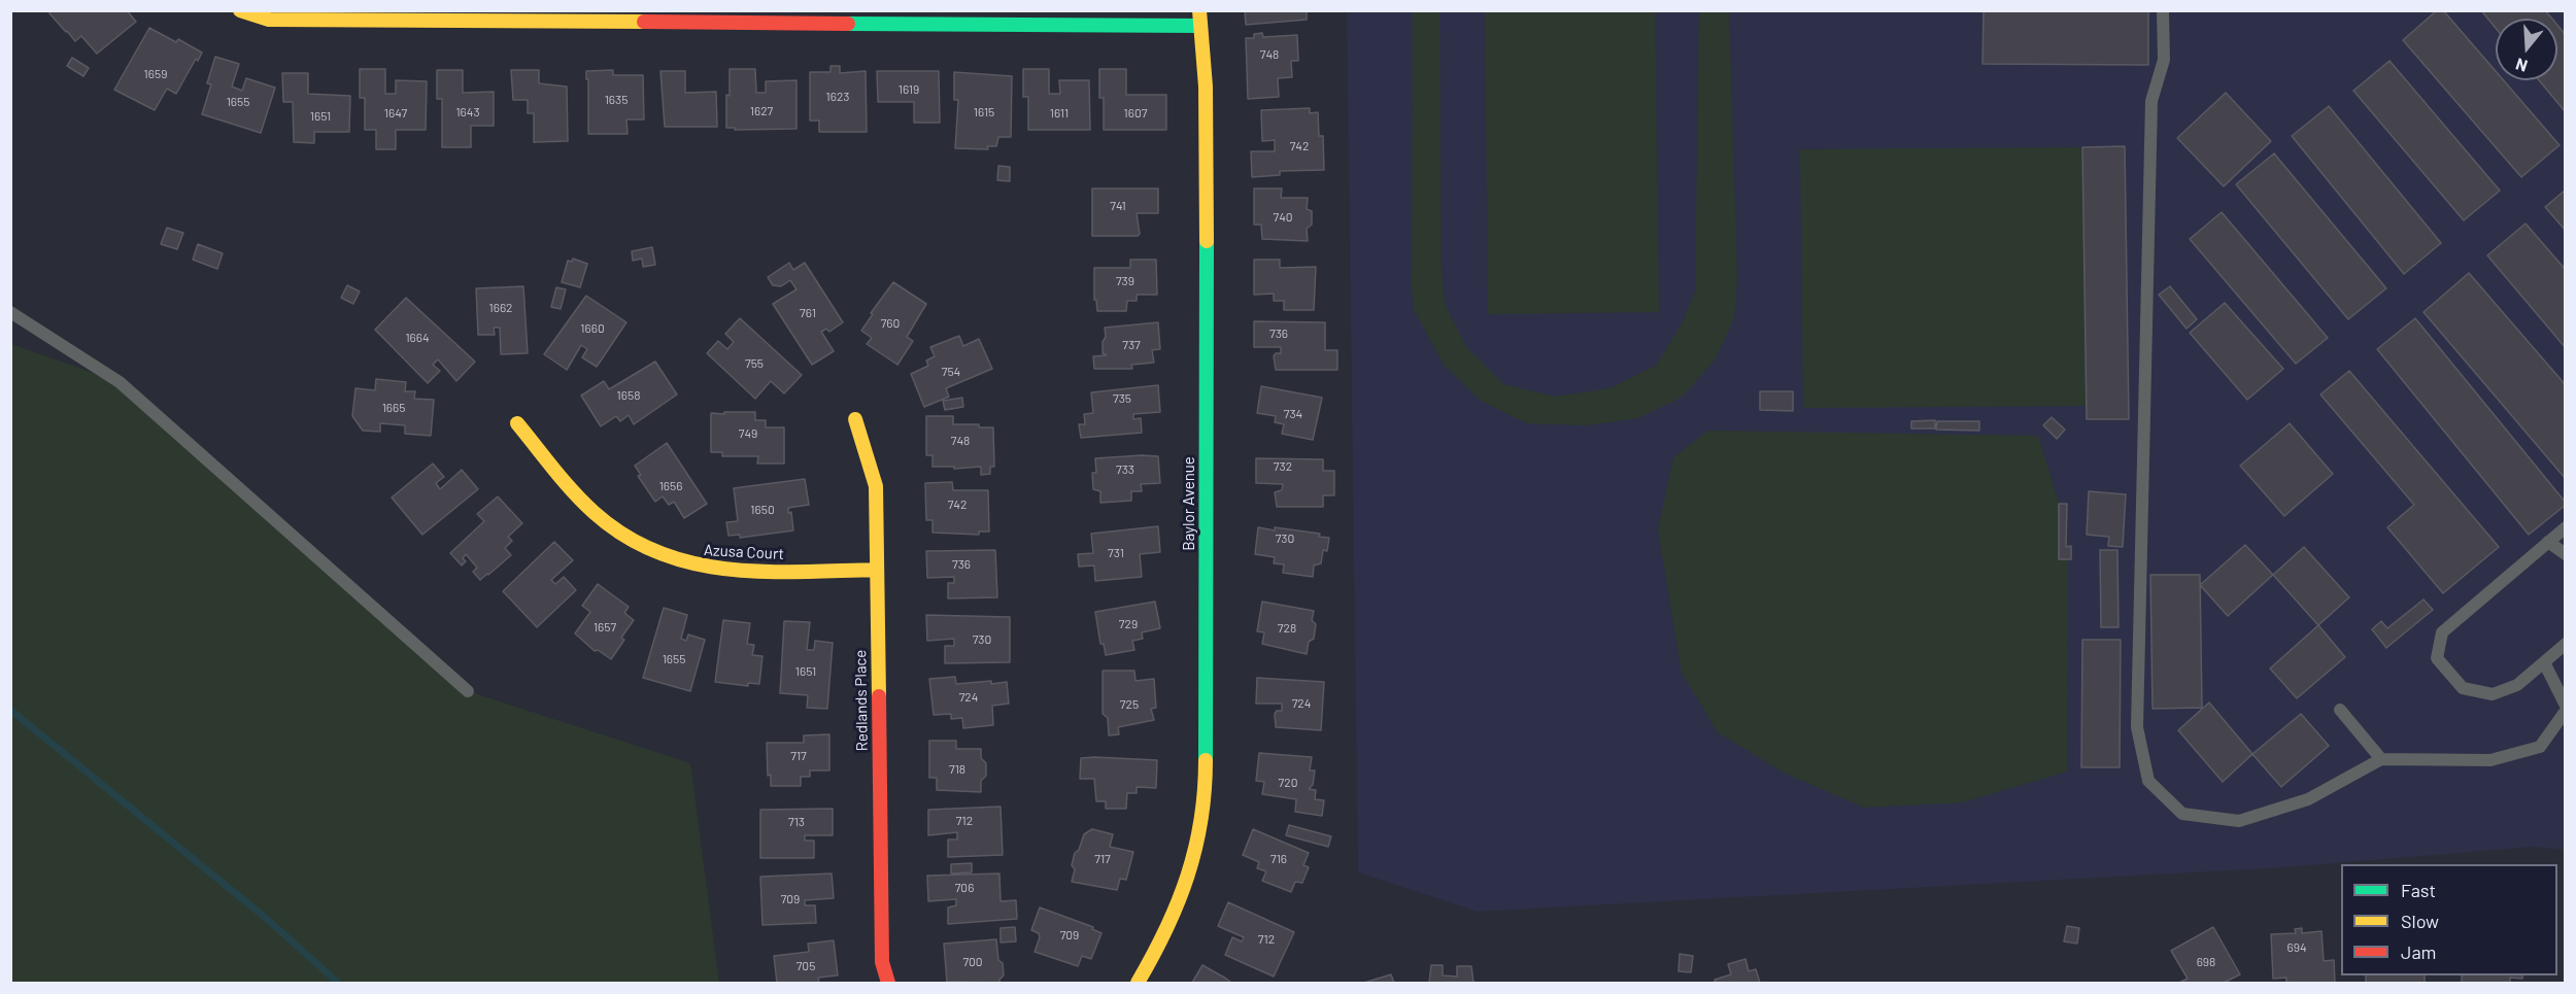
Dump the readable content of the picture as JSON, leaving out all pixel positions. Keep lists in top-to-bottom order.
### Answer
{
  "streets": {
    "street": ["Baylor Avenue", "Azusa Court", "Redlands Place"]
  },
  "crossings": [
    ["Azusa Court", "Redlands Place"]
  ],
  "house_numbers": [
    "748",
    "1659",
    "1619",
    "1623",
    "1635",
    "1655",
    "1627",
    "1643",
    "1615",
    "1647",
    "1611",
    "1607",
    "1651",
    "742",
    "741",
    "740",
    "739",
    "1662",
    "761",
    "760",
    "1660",
    "736",
    "1664",
    "737",
    "755",
    "754",
    "1658",
    "735",
    "1665",
    "734",
    "749",
    "748",
    "732",
    "733",
    "1656",
    "742",
    "1650",
    "730",
    "731",
    "736",
    "729",
    "1657",
    "728",
    "730",
    "1655",
    "1651",
    "724",
    "724",
    "725",
    "717",
    "718",
    "720",
    "712",
    "713",
    "717",
    "716",
    "706",
    "709",
    "709",
    "712",
    "694",
    "700",
    "698",
    "705"
  ],
  "legend": ["Fast", "Slow", "Jam"],
  "north": "bottom"
}
